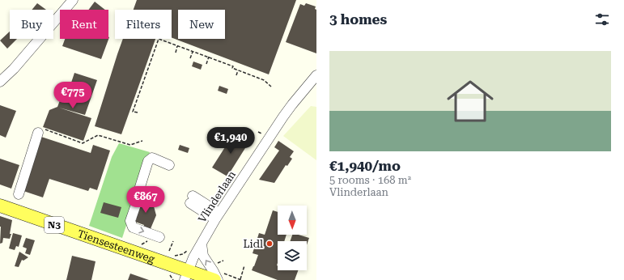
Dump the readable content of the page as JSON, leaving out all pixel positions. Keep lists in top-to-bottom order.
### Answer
{
  "streets": {
    "main road": ["N3", "Tiensesteenweg"],
    "street": ["Vlinderlaan"]
  },
  "crossings": [
    ["Vlinderlaan", "Tiensesteenweg"]
  ],
  "places": ["Lidl"],
  "north": "bottom",
  "page": {
    "heading": "3 homes",
    "chip": [
      "Buy",
      "Rent",
      "Filters",
      "New"
    ],
    "list": [
      {
        "name": "€1,940/mo",
        "note": "5 rooms · 168 m² · Vlinderlaan"
      }
    ],
    "price": ["€775", "€1,940", "€867"]
  }
}
